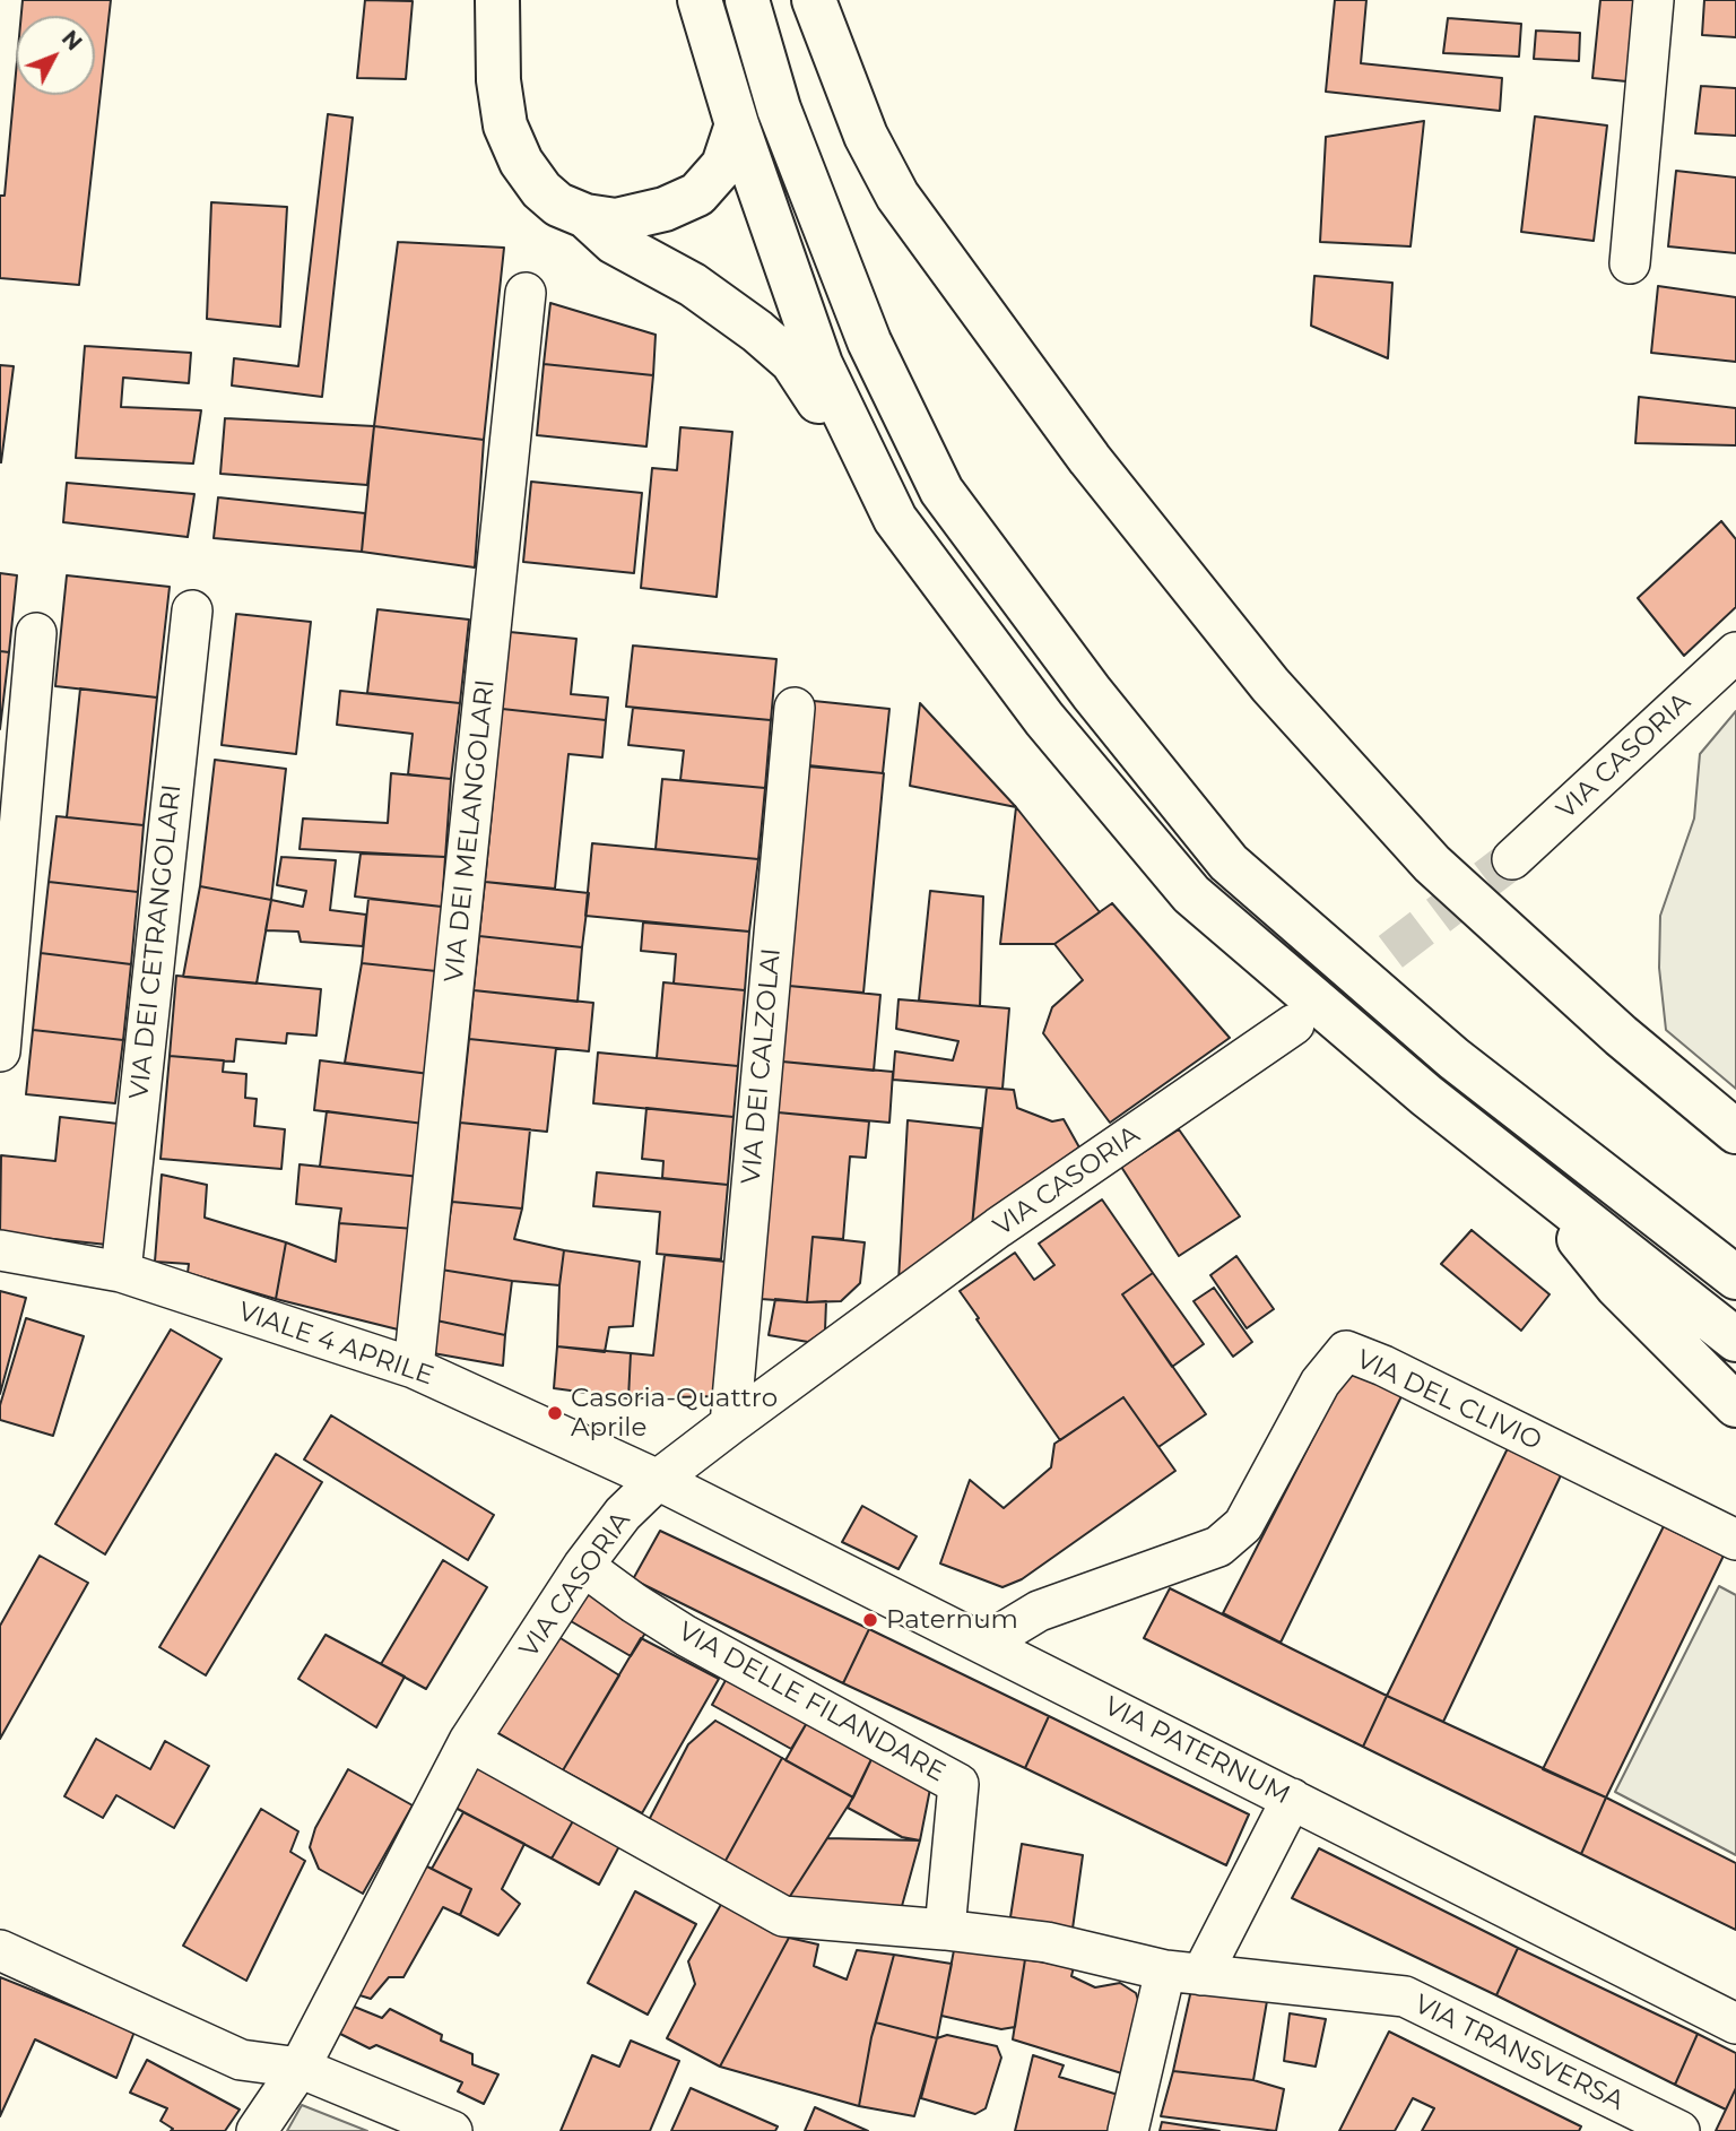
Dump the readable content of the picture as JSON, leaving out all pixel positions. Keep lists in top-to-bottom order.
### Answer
{
  "streets": {
    "street": [
      "VIA CASORIA",
      "VIA DEI MELANGOLARI",
      "VIA DEI CETRANGOLARI",
      "VIA DEI CALZOLAI",
      "VIALE 4 APRILE",
      "VIA DEL CLIVIO",
      "VIA DELLE FILANDARE",
      "VIA PATERNUM",
      "VIA TRANSVERSA"
    ]
  },
  "crossings": [
    ["VIA CASORIA", "VIA DEI CALZOLAI"],
    ["VIA CASORIA", "VIALE 4 APRILE"],
    ["VIA CASORIA", "VIA DELLE FILANDARE"],
    ["VIA CASORIA", "VIA PATERNUM"],
    ["VIA DEI MELANGOLARI", "VIALE 4 APRILE"],
    ["VIA DEI CETRANGOLARI", "VIALE 4 APRILE"],
    ["VIALE 4 APRILE", "VIA PATERNUM"],
    ["VIA DEL CLIVIO", "VIA PATERNUM"]
  ],
  "places": ["Casoria-Quattro Aprile", "Paternum"],
  "north": "top right"
}
